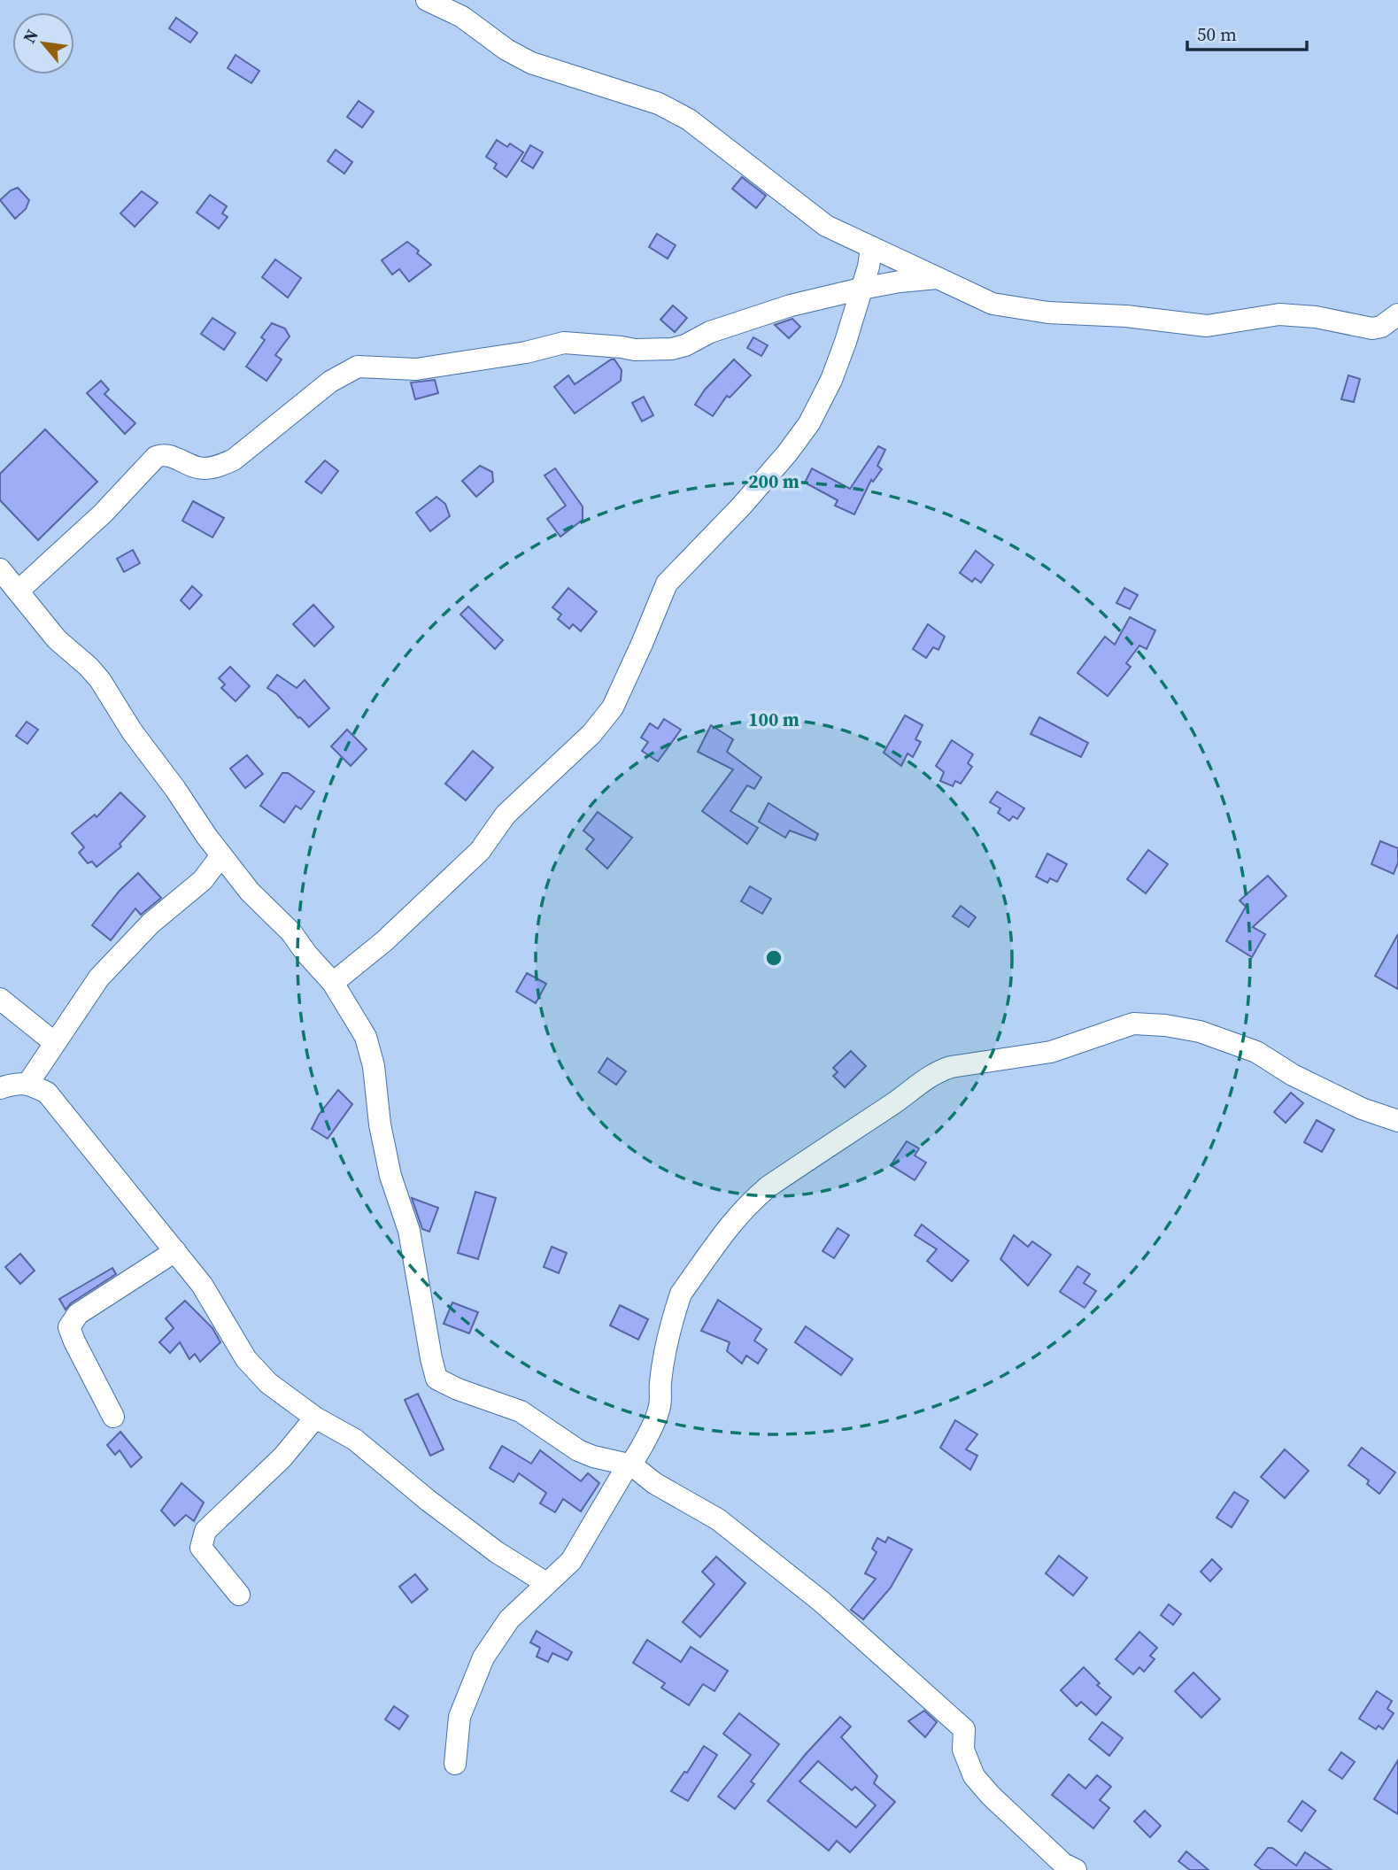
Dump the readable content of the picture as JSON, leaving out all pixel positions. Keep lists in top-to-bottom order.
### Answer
{
  "scale_bar": "50 m",
  "north": "top left",
  "rings": ["200 m", "100 m"]
}
